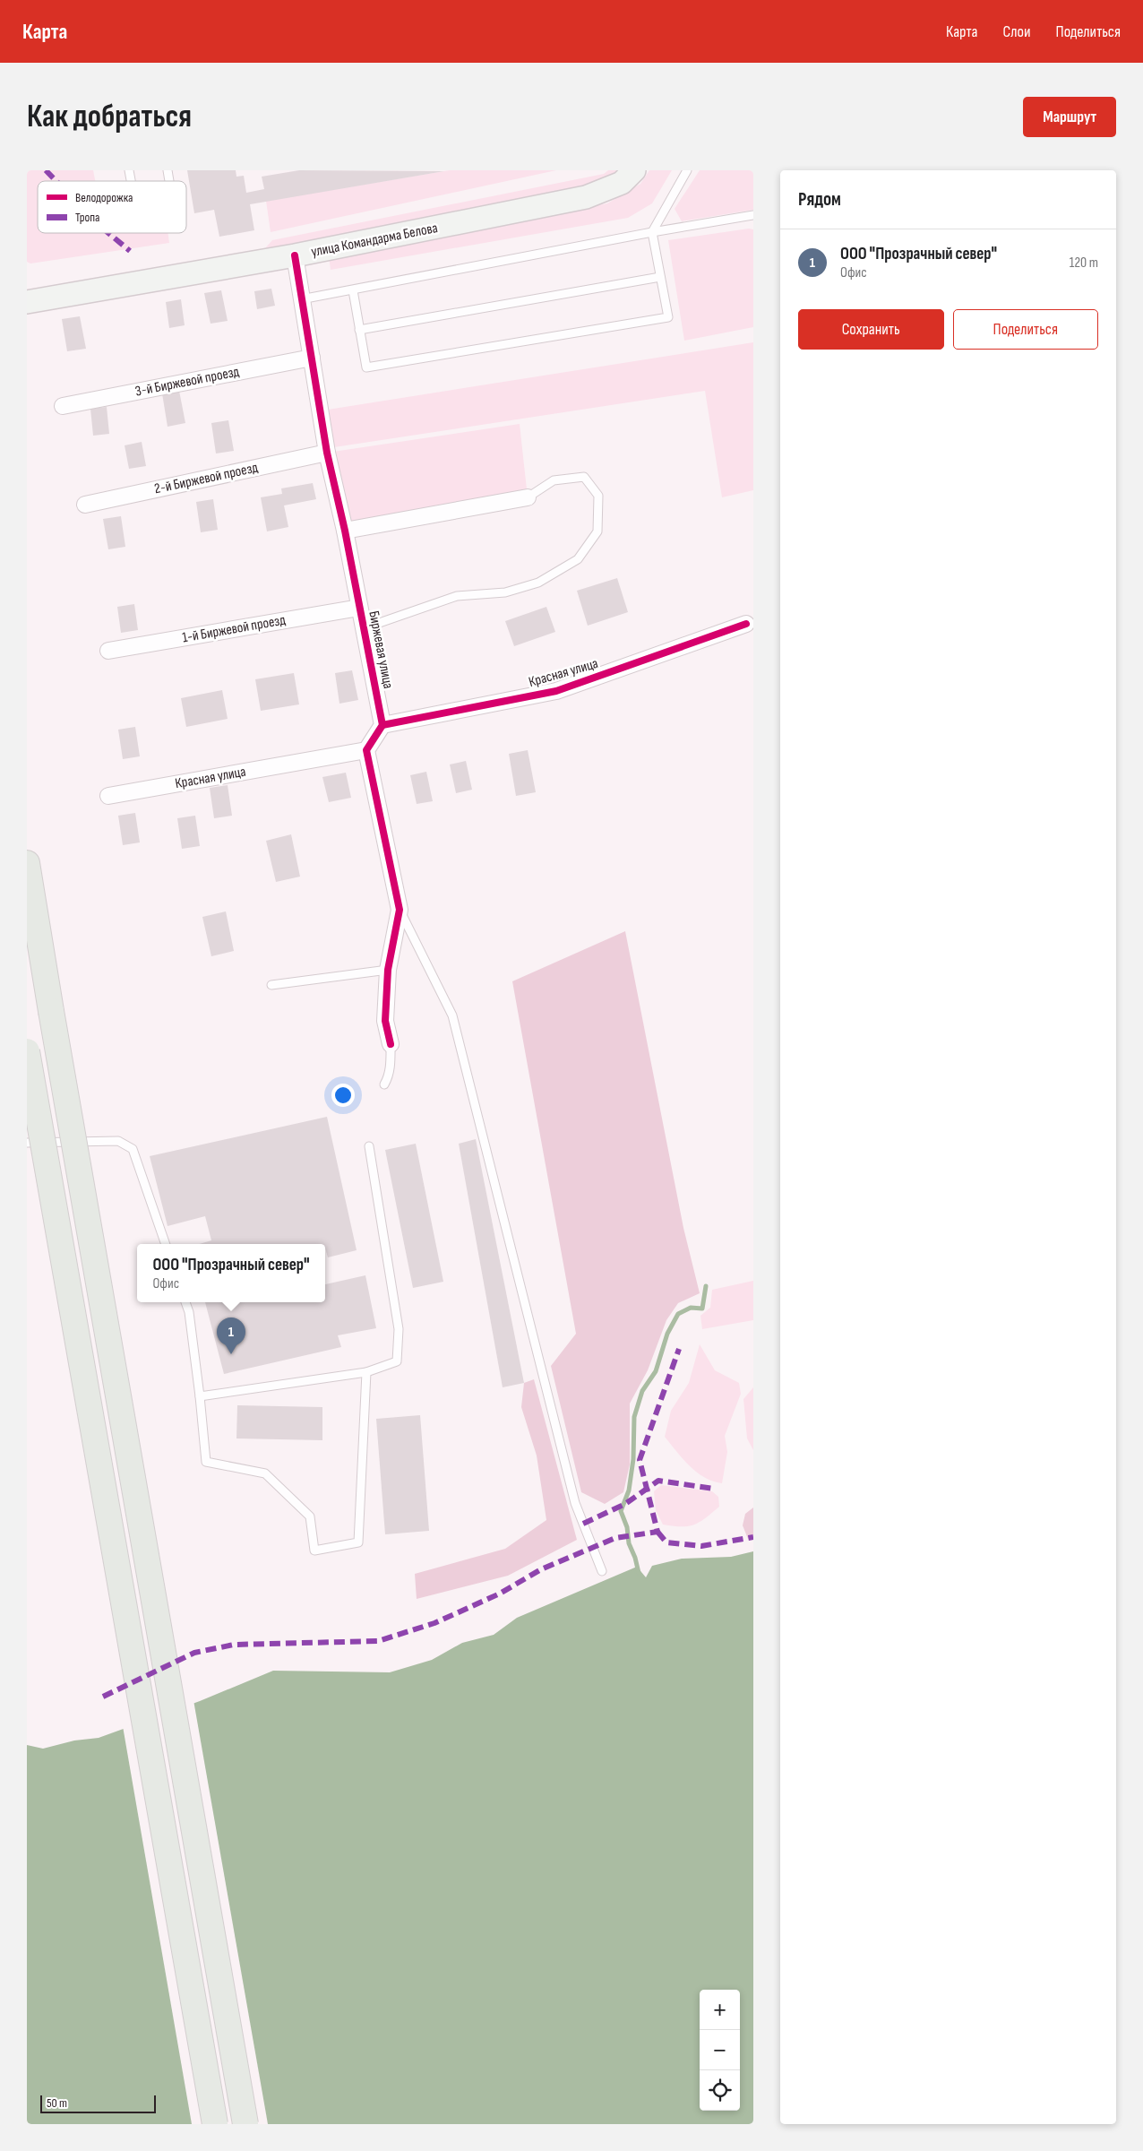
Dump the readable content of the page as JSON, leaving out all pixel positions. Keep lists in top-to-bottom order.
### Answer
{
  "streets": {
    "main road": ["улица Командарма Белова"],
    "street": [
      "3-й Биржевой проезд",
      "2-й Биржевой проезд",
      "1-й Биржевой проезд",
      "Биржевая улица",
      "Красная улица"
    ]
  },
  "crossings": [
    ["улица Командарма Белова", "Биржевая улица"],
    ["3-й Биржевой проезд", "Биржевая улица"],
    ["2-й Биржевой проезд", "Биржевая улица"],
    ["1-й Биржевой проезд", "Биржевая улица"],
    ["Биржевая улица", "Красная улица"]
  ],
  "legend": ["Велодорожка", "Тропа"],
  "scale_bar": "50 m",
  "page": {
    "header": "Карта",
    "nav": ["Карта", "Слои", "Поделиться"],
    "buttons": [
      "Маршрут",
      ["Сохранить", "Поделиться"]
    ],
    "title": "Как добраться",
    "heading": "Рядом",
    "list": [
      {
        "mark": "1",
        "name": "ООО \"Прозрачный север\"",
        "note": "Офис",
        "value": "120 m"
      }
    ],
    "popup": ["ООО \"Прозрачный север\"", "Офис"],
    "pins": "1",
    "map_buttons": ["+", "−"],
    "scale": "50 m"
  }
}
